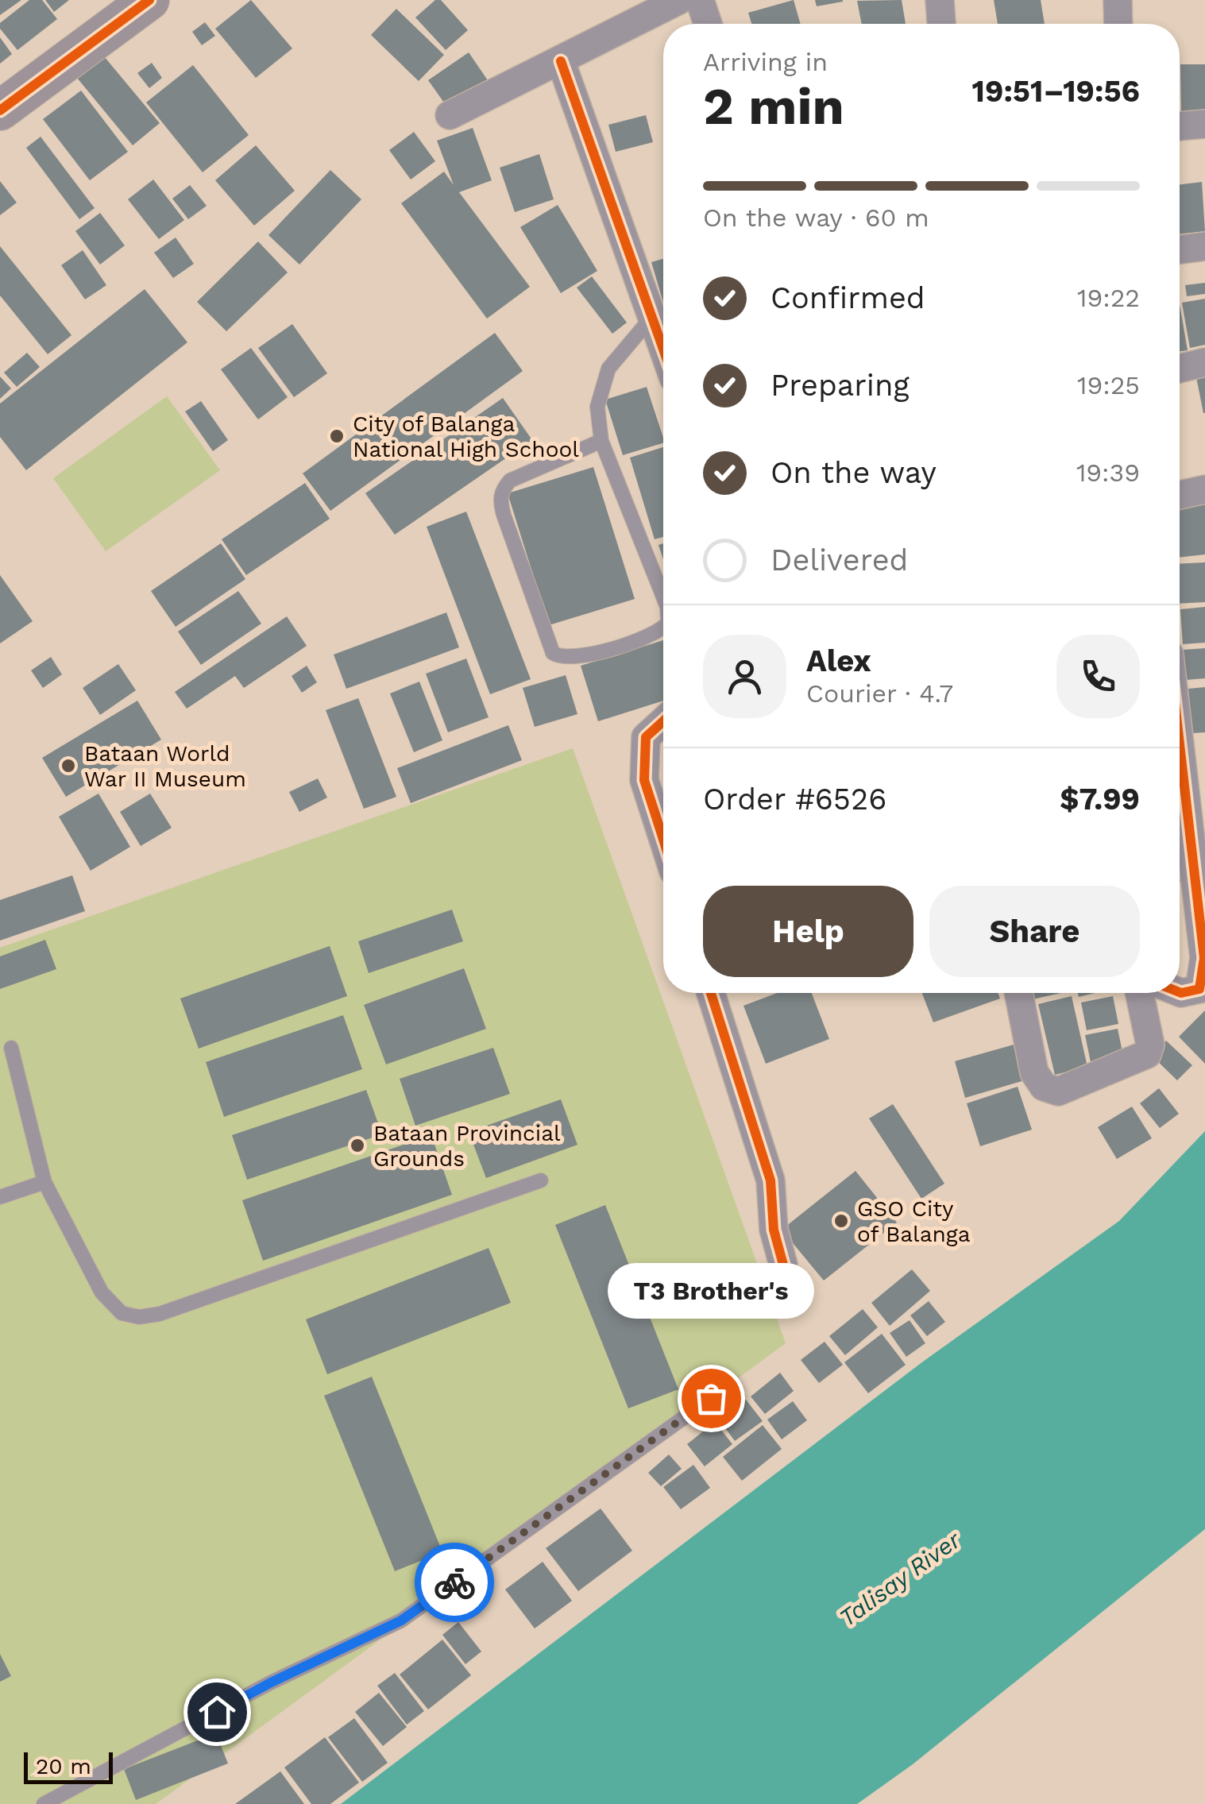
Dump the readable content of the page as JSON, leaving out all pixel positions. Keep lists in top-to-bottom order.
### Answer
{
  "water": ["Talisay River"],
  "places": [
    "City of Balanga National High School",
    "Bataan World War II Museum",
    "Bataan Provincial Grounds",
    "GSO City of Balanga",
    "T3 Brother's"
  ],
  "scale_bar": "20 m",
  "page": {
    "heading": ["2 min", "Arriving in", "19:51–19:56"],
    "panel": [
      "Alex",
      "Courier · 4.7",
      "Order #6526",
      "$7.99"
    ],
    "bar": "On the way · 60 m",
    "list": [
      ["Confirmed", "19:22"],
      ["Preparing", "19:25"],
      ["On the way", "19:39"],
      "Delivered"
    ],
    "buttons": ["Help", "Share"],
    "bubble": "T3 Brother's",
    "scale": "20 m"
  }
}
